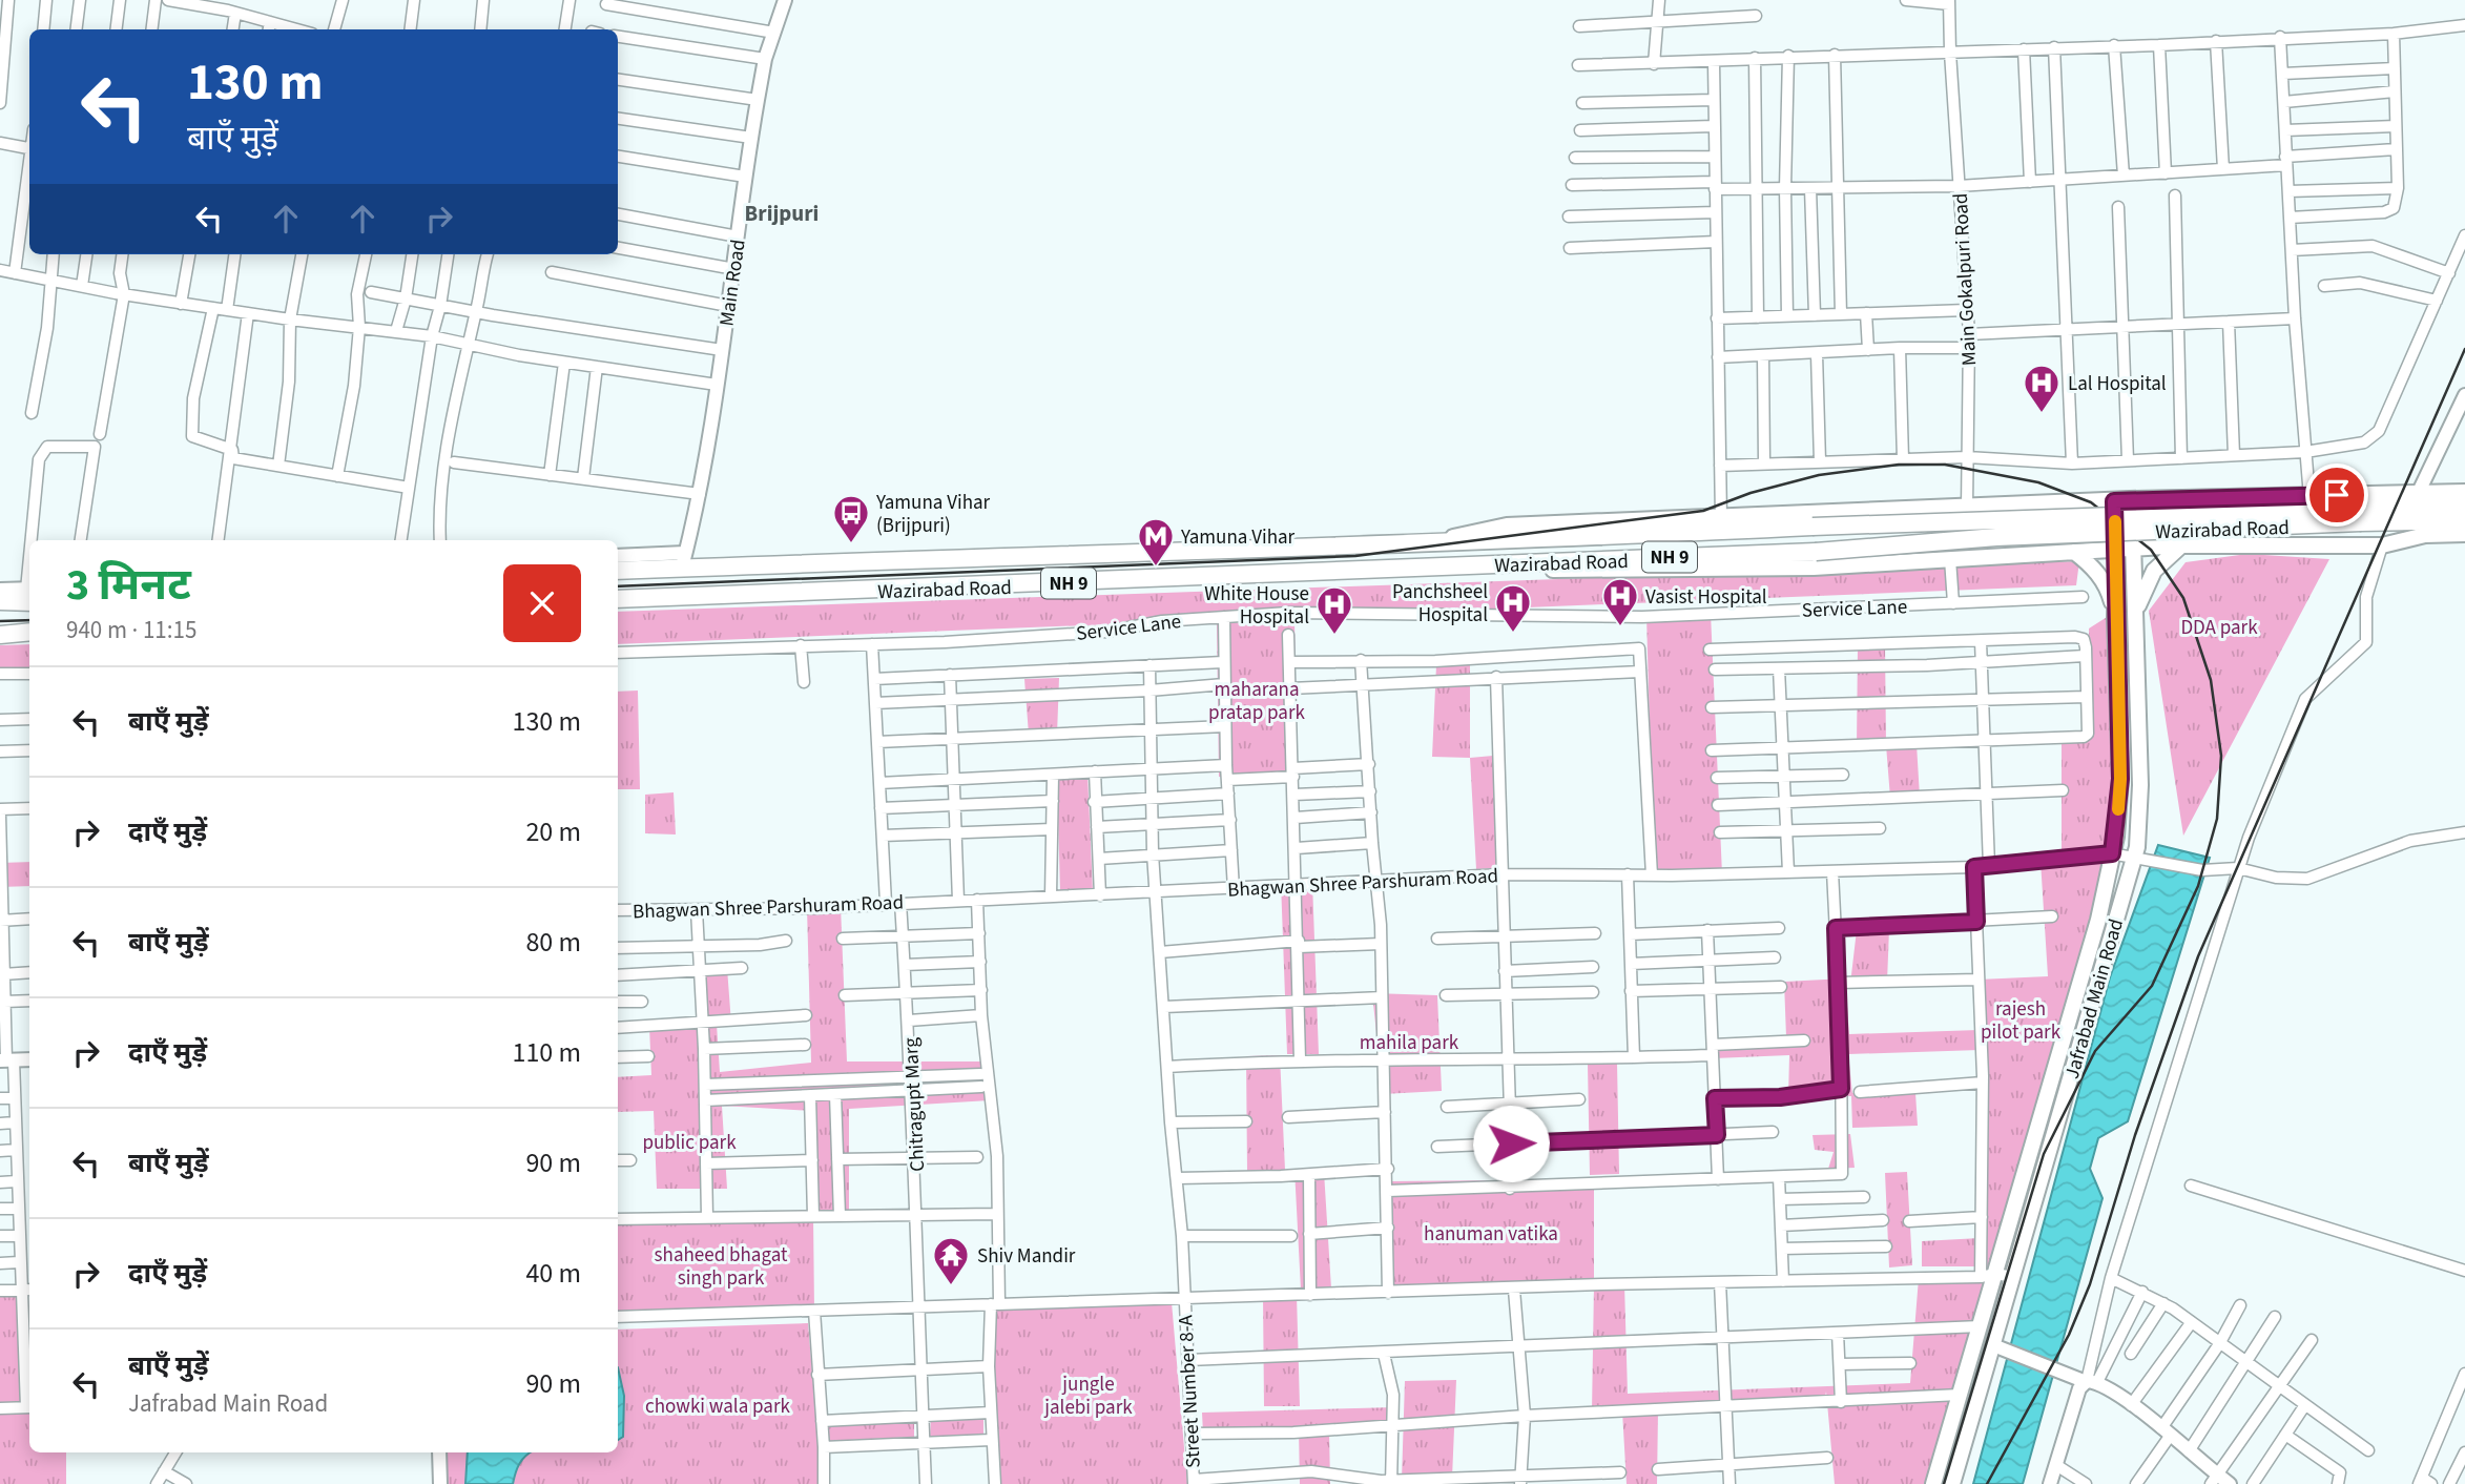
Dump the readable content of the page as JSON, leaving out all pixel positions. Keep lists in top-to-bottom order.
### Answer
{
  "streets": {
    "highway": ["Wazirabad Road", "NH 9"],
    "main road": ["Jafrabad Main Road"],
    "street": [
      "Main Gokalpuri Road",
      "Main Road",
      "Service Lane",
      "Bhagwan Shree Parshuram Road",
      "Chitragupt Marg",
      "Street Number 8-A"
    ]
  },
  "crossings": [
    ["Main Road", "Wazirabad Road"],
    ["Bhagwan Shree Parshuram Road", "Jafrabad Main Road"],
    ["Bhagwan Shree Parshuram Road", "Chitragupt Marg"],
    ["Bhagwan Shree Parshuram Road", "Street Number 8-A"]
  ],
  "districts": ["Brijpuri"],
  "parks": [
    "DDA park",
    "maharana pratap park",
    "rajesh pilot park",
    "mahila park",
    "public park",
    "hanuman vatika",
    "shaheed bhagat singh park",
    "jungle jalebi park",
    "chowki wala park"
  ],
  "places": {
    "hospital": [
      "Lal Hospital",
      "Vasist Hospital",
      "Panchsheel Hospital",
      "White House Hospital"
    ],
    "bus stop": ["Yamuna Vihar (Brijpuri)"],
    "metro station": ["Yamuna Vihar"],
    "temple": ["Shiv Mandir"]
  },
  "page": {
    "turn": ["130 m", "बाएँ मुड़ें"],
    "heading": ["3 मिनट", "940 m · 11:15"],
    "list": [
      {
        "name": "बाएँ मुड़ें",
        "value": "130 m"
      },
      {
        "name": "दाएँ मुड़ें",
        "value": "20 m"
      },
      {
        "name": "बाएँ मुड़ें",
        "value": "80 m"
      },
      {
        "name": "दाएँ मुड़ें",
        "value": "110 m"
      },
      {
        "name": "बाएँ मुड़ें",
        "value": "90 m"
      },
      {
        "name": "दाएँ मुड़ें",
        "value": "40 m"
      },
      {
        "name": "बाएँ मुड़ें",
        "note": "Jafrabad Main Road",
        "value": "90 m"
      }
    ]
  }
}
